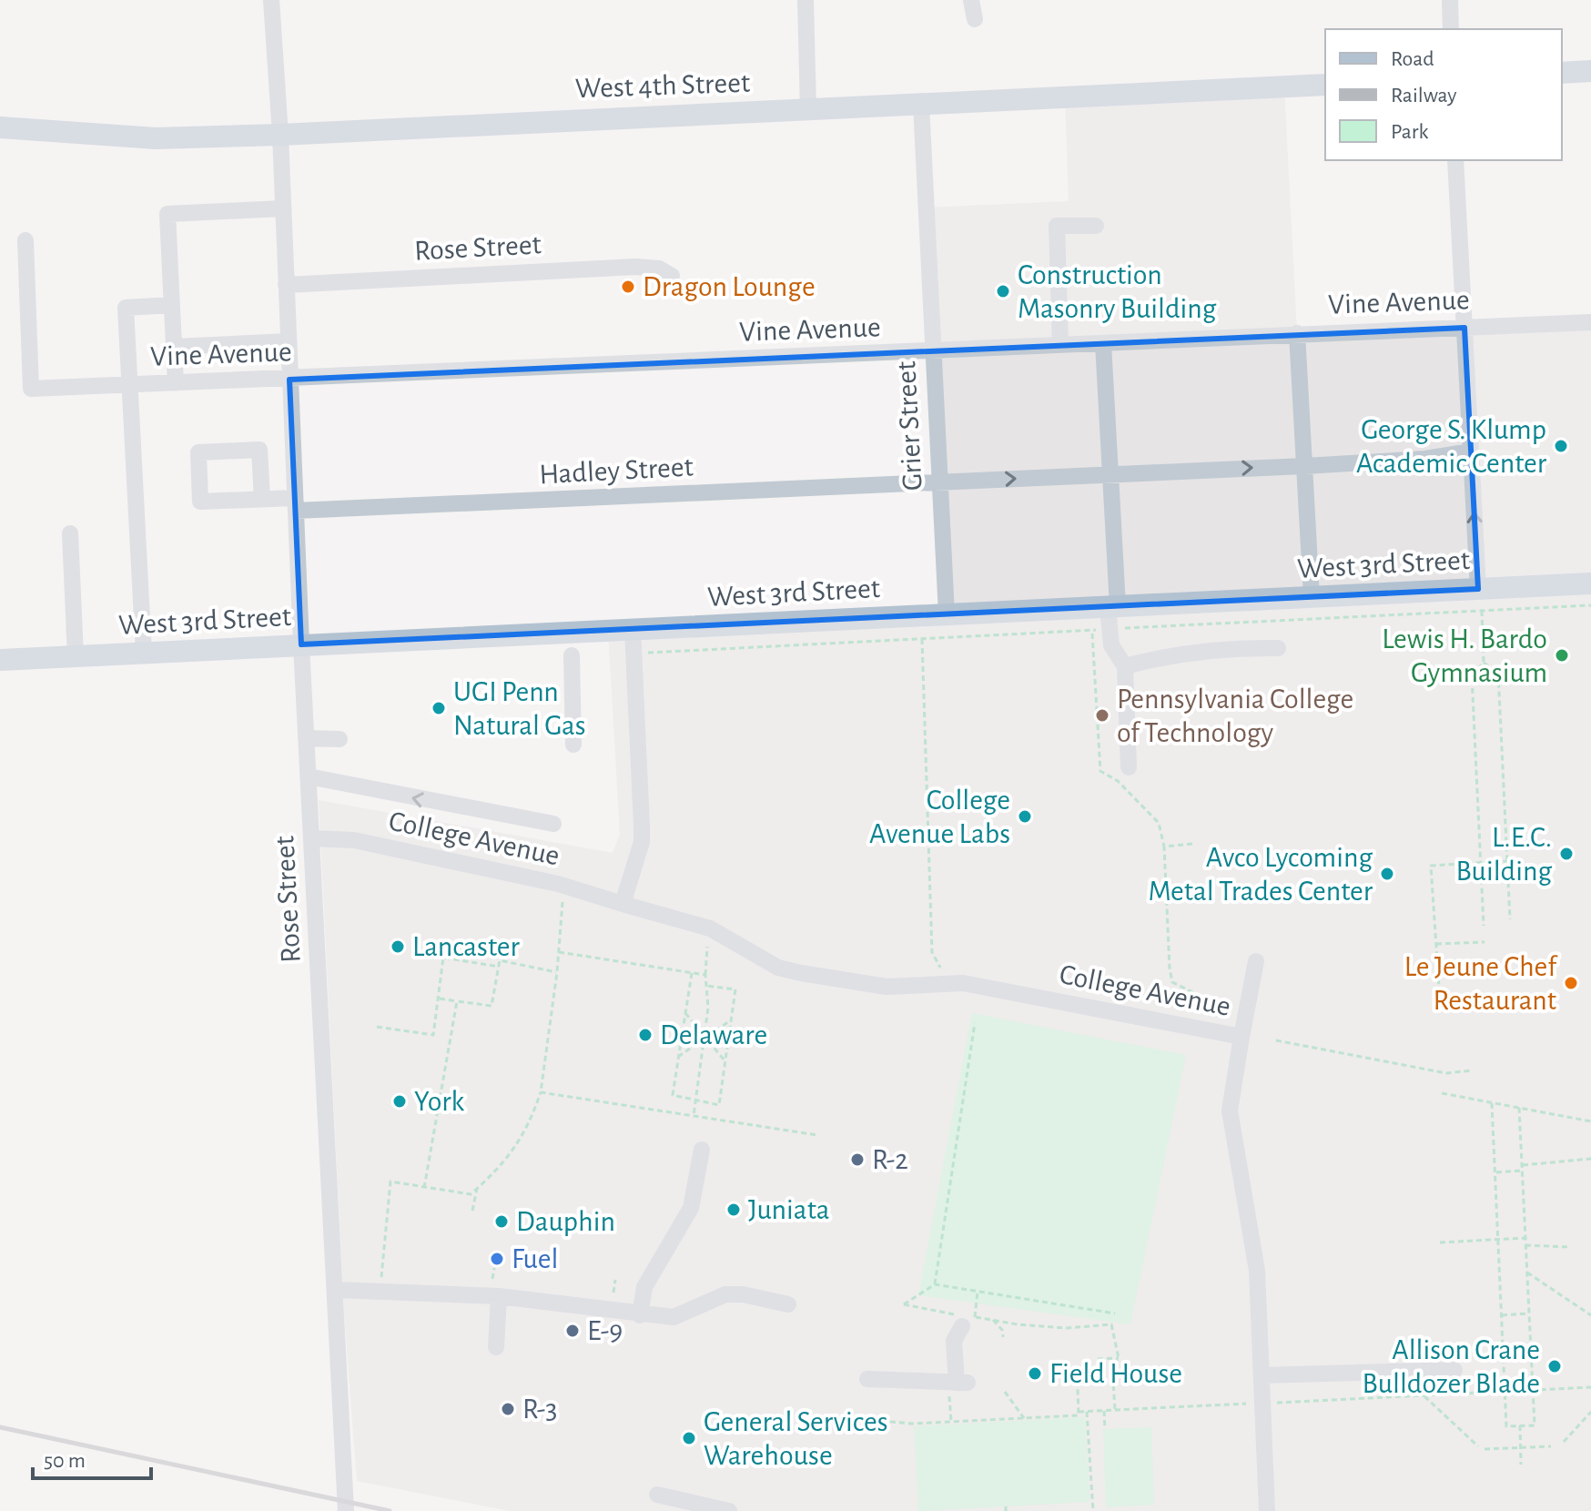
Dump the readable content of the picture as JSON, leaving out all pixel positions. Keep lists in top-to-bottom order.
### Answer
{
  "streets": {
    "main road": ["West 4th Street", "West 3rd Street"],
    "street": [
      "Rose Street",
      "Vine Avenue",
      "Grier Street",
      "Hadley Street",
      "College Avenue"
    ]
  },
  "crossings": [
    ["West 4th Street", "Rose Street"],
    ["West 4th Street", "Grier Street"],
    ["Rose Street", "Vine Avenue"],
    ["Rose Street", "Hadley Street"],
    ["Rose Street", "West 3rd Street"],
    ["Rose Street", "College Avenue"],
    ["Vine Avenue", "Grier Street"],
    ["Grier Street", "Hadley Street"],
    ["Grier Street", "West 3rd Street"]
  ],
  "places": [
    "Dragon Lounge",
    "Construction Masonry Building",
    "George S. Klump Academic Center",
    "Lewis H. Bardo Gymnasium",
    "UGI Penn Natural Gas",
    "Pennsylvania College of Technology",
    "College Avenue Labs",
    "L.E.C. Building",
    "Avco Lycoming Metal Trades Center",
    "Lancaster",
    "Le Jeune Chef Restaurant",
    "Delaware",
    "York",
    "R-2",
    "Juniata",
    "Dauphin",
    "Fuel",
    "E-9",
    "Allison Crane Bulldozer Blade",
    "Field House",
    "R-3",
    "General Services Warehouse"
  ],
  "legend": ["Road", "Railway", "Park"],
  "scale_bar": "50 m"
}
